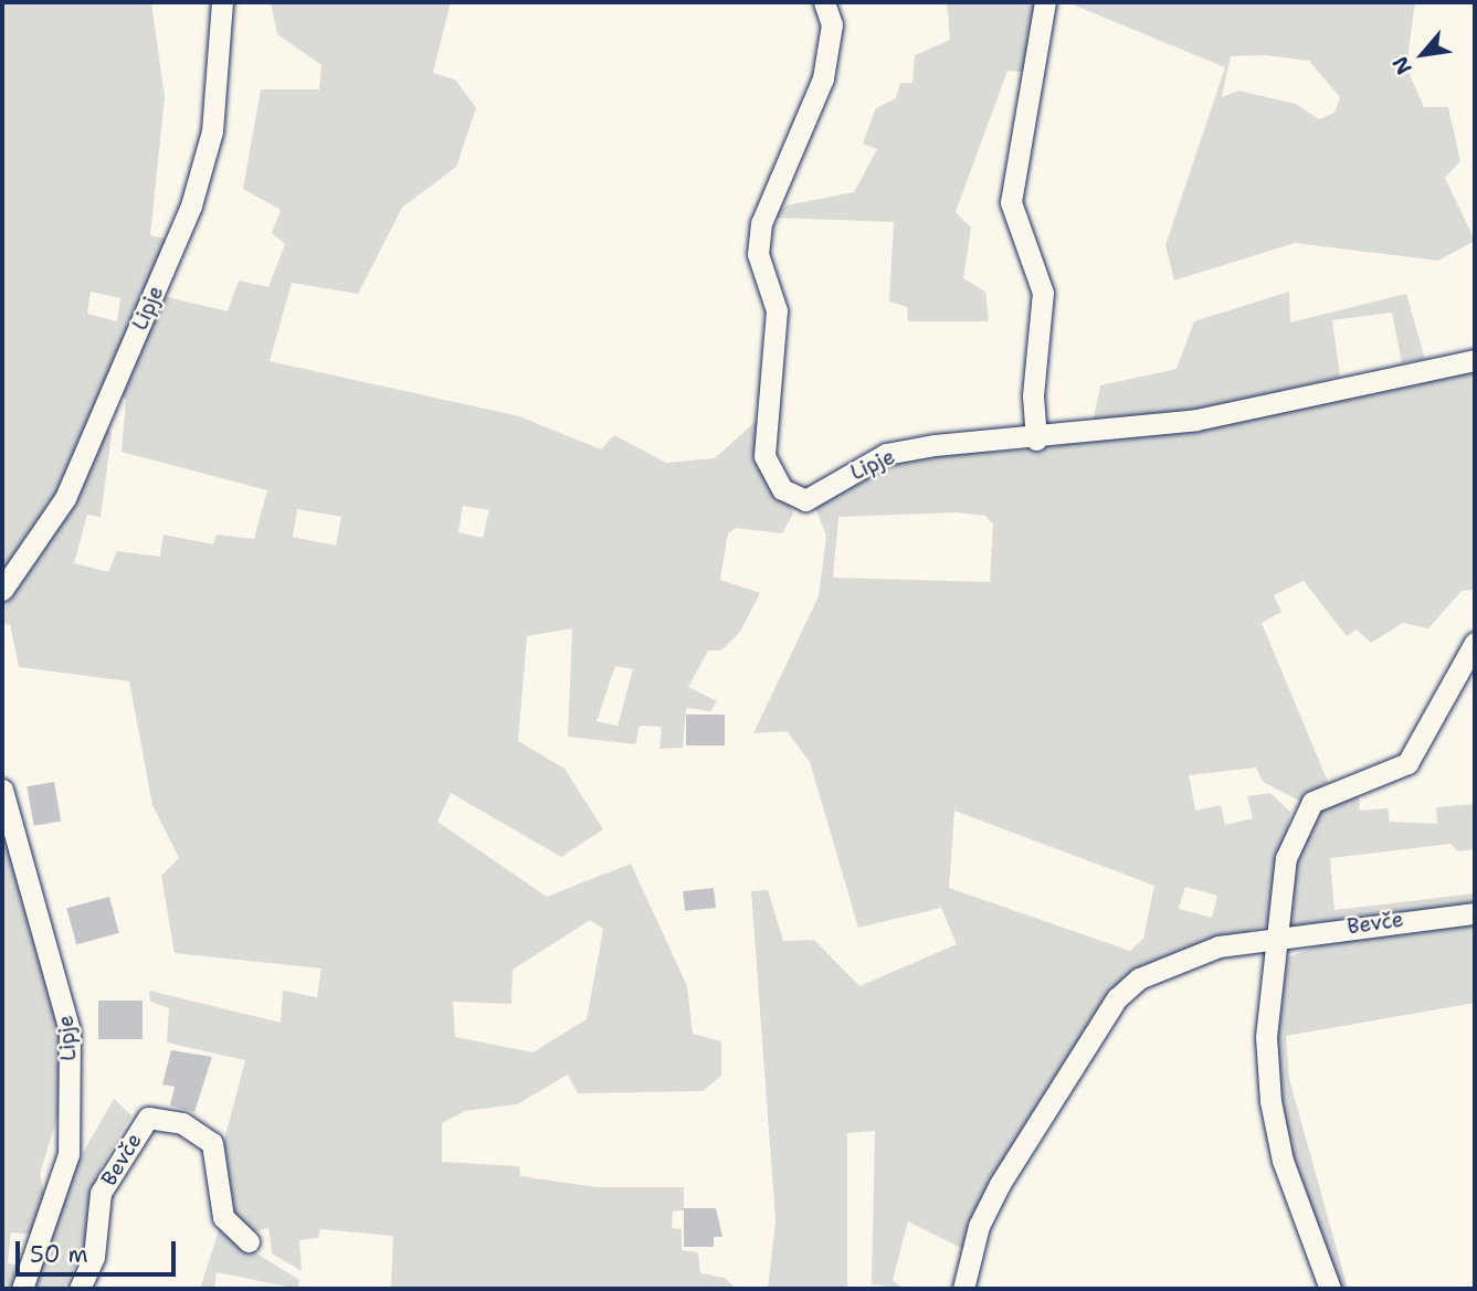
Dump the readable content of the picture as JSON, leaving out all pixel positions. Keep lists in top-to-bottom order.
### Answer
{
  "streets": {
    "street": ["Lipje", "Bevče"]
  },
  "scale_bar": "50 m",
  "north": "bottom left"
}
